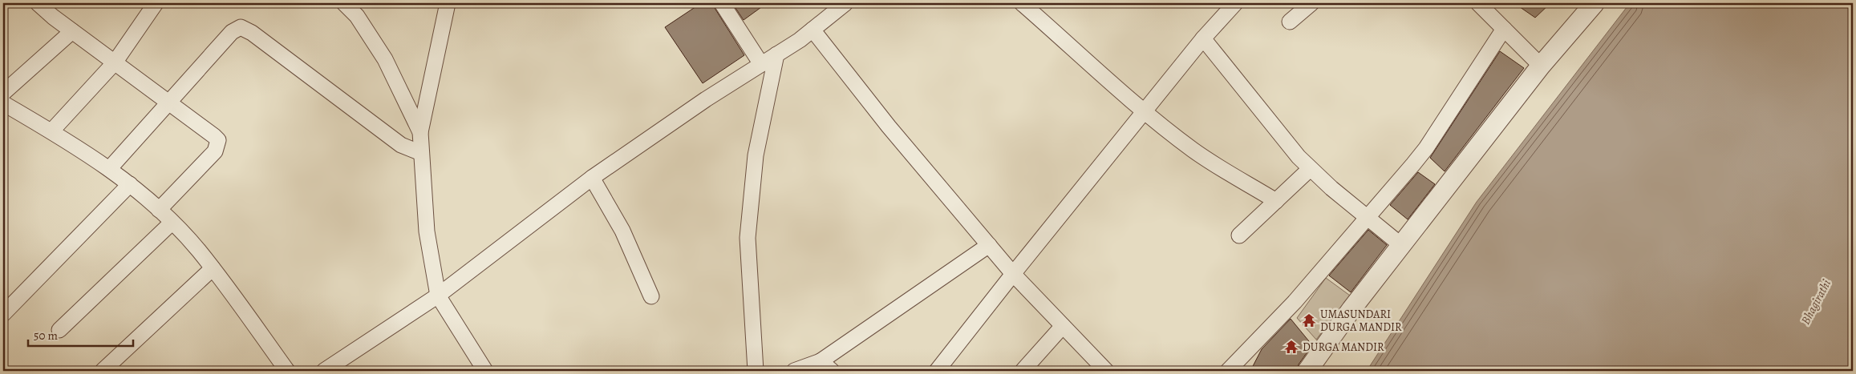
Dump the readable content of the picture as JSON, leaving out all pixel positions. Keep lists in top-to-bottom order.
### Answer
{
  "water": ["Bhagirathi"],
  "places": {
    "temple": ["UMASUNDARI DURGA MANDIR", "DURGA MANDIR"]
  },
  "scale_bar": "50 m"
}
